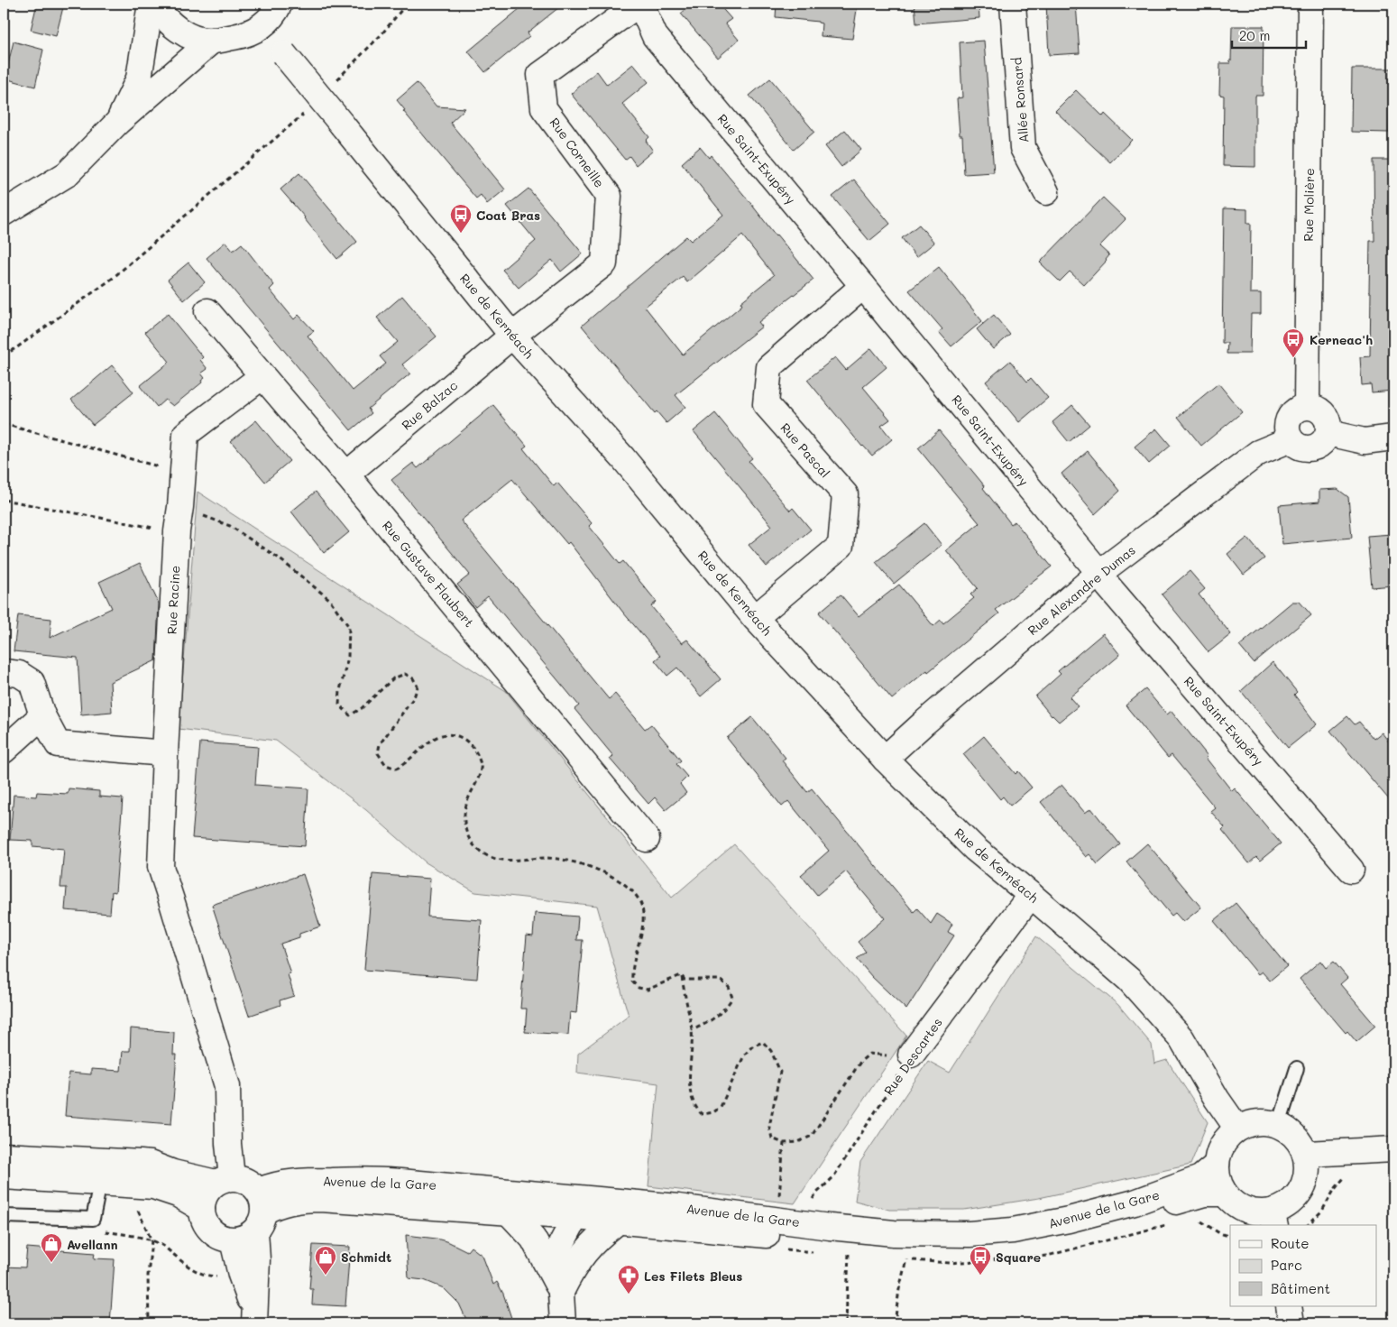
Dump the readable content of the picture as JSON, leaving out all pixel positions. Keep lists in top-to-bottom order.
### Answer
{
  "streets": {
    "street": [
      "Allée Ronsard",
      "Rue Corneille",
      "Rue Saint-Exupéry",
      "Rue Molière",
      "Rue de Kernéach",
      "Rue Balzac",
      "Rue Pascal",
      "Rue Gustave Flaubert",
      "Rue Alexandre Dumas",
      "Rue Racine",
      "Rue Descartes",
      "Avenue de la Gare"
    ]
  },
  "crossings": [
    ["Rue Corneille", "Rue Saint-Exupéry"],
    ["Rue Corneille", "Rue de Kernéach"],
    ["Rue Corneille", "Rue Balzac"],
    ["Rue Saint-Exupéry", "Rue Pascal"],
    ["Rue Saint-Exupéry", "Rue Alexandre Dumas"],
    ["Rue Molière", "Rue Alexandre Dumas"],
    ["Rue de Kernéach", "Rue Balzac"],
    ["Rue de Kernéach", "Rue Pascal"],
    ["Rue de Kernéach", "Rue Alexandre Dumas"],
    ["Rue de Kernéach", "Rue Descartes"],
    ["Rue de Kernéach", "Avenue de la Gare"],
    ["Rue Balzac", "Rue Gustave Flaubert"],
    ["Rue Gustave Flaubert", "Rue Racine"],
    ["Rue Racine", "Avenue de la Gare"],
    ["Rue Descartes", "Avenue de la Gare"]
  ],
  "places": {
    "bus stop": ["Coat Bras", "Kerneac'h", "Square"],
    "shop": ["Avellann", "Schmidt"],
    "pharmacy": ["Les Filets Bleus"]
  },
  "legend": ["Route", "Parc", "Bâtiment"],
  "scale_bar": "20 m"
}
